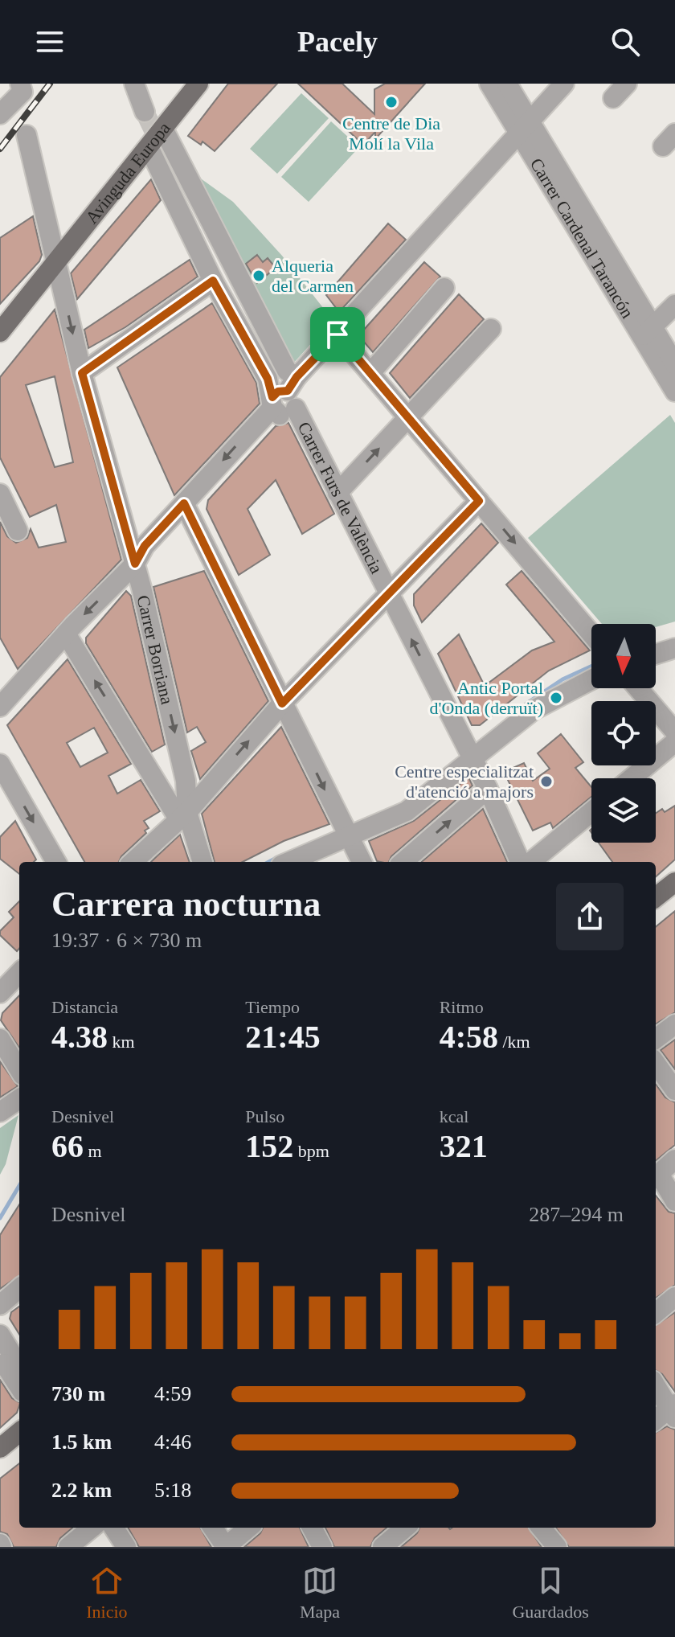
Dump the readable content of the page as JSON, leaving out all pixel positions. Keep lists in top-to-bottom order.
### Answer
{
  "streets": {
    "main road": ["Avinguda Europa"],
    "street": ["Carrer Cardenal Tarancón", "Carrer Furs de València", "Carrer Borriana"]
  },
  "crossings": [
    ["Avinguda Europa", "Carrer Borriana"]
  ],
  "places": [
    "Centre de Dia Molí la Vila",
    "Alqueria del Carmen",
    "Antic Portal d'Onda (derruït)",
    "Centre especialitzat d'atenció a majors"
  ],
  "north": "bottom",
  "page": {
    "header": "Pacely",
    "heading": ["Carrera nocturna", "19:37 · 6 × 730 m"],
    "stats": [
      ["Distancia", "4.38 km"],
      ["Tiempo", "21:45"],
      ["Ritmo", "4:58 /km"],
      ["Desnivel", "66 m"],
      ["Pulso", "152 bpm"],
      ["kcal", "321"]
    ],
    "chart": ["Desnivel", "287–294 m"],
    "list": [
      {
        "name": "730 m",
        "note": "4:59"
      },
      {
        "name": "1.5 km",
        "note": "4:46"
      },
      {
        "name": "2.2 km",
        "note": "5:18"
      }
    ],
    "tabs": ["Inicio", "Mapa", "Guardados"]
  }
}
